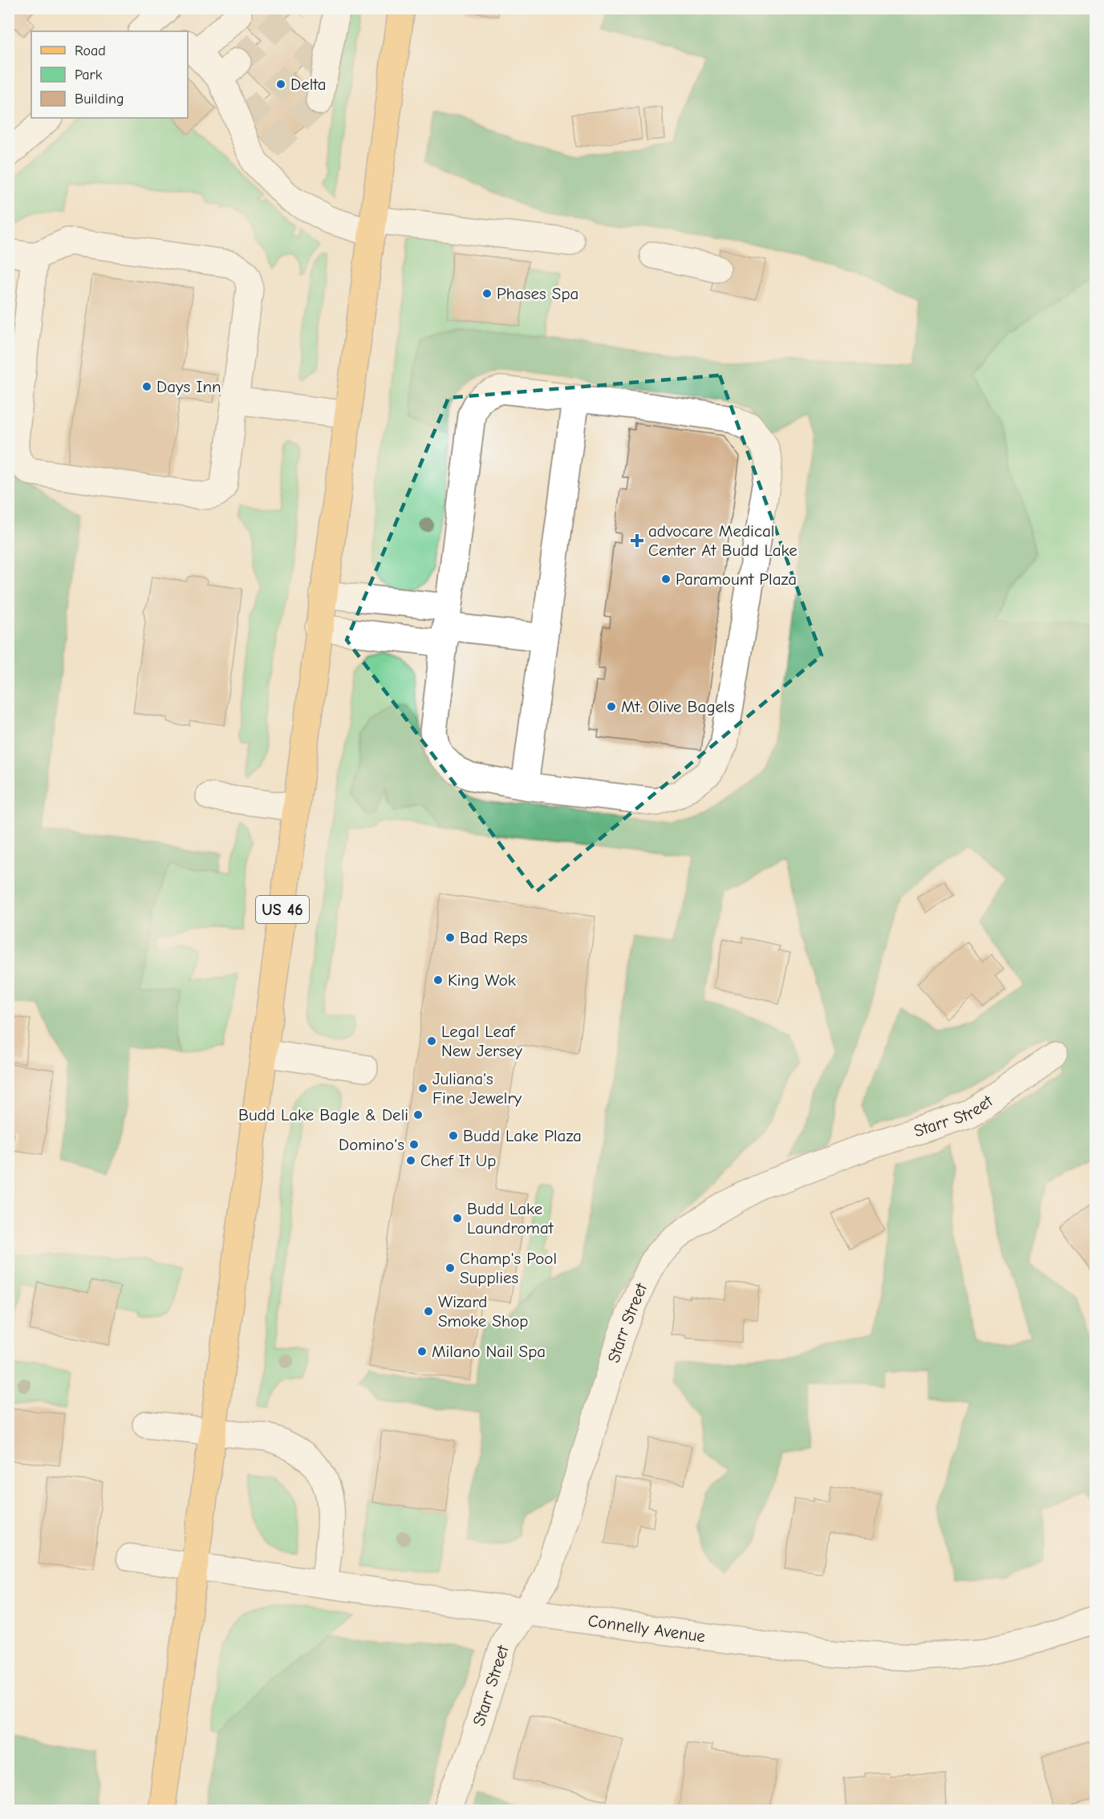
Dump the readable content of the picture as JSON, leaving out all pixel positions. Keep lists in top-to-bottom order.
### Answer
{
  "streets": {
    "main road": ["US 46"],
    "street": ["Starr Street", "Connelly Avenue"]
  },
  "crossings": [
    ["US 46", "Connelly Avenue"],
    ["Starr Street", "Connelly Avenue"]
  ],
  "places": {
    "other": [
      "Delta",
      "Phases Spa",
      "Days Inn",
      "Paramount Plaza",
      "Mt. Olive Bagels",
      "Bad Reps",
      "King Wok",
      "Legal Leaf New Jersey",
      "Juliana's Fine Jewelry",
      "Budd Lake Bagle & Deli",
      "Budd Lake Plaza",
      "Domino's",
      "Chef It Up",
      "Budd Lake Laundromat",
      "Champ's Pool Supplies",
      "Wizard Smoke Shop",
      "Milano Nail Spa"
    ],
    "health": ["advocare Medical Center At Budd Lake"]
  },
  "legend": ["Road", "Park", "Building"]
}
